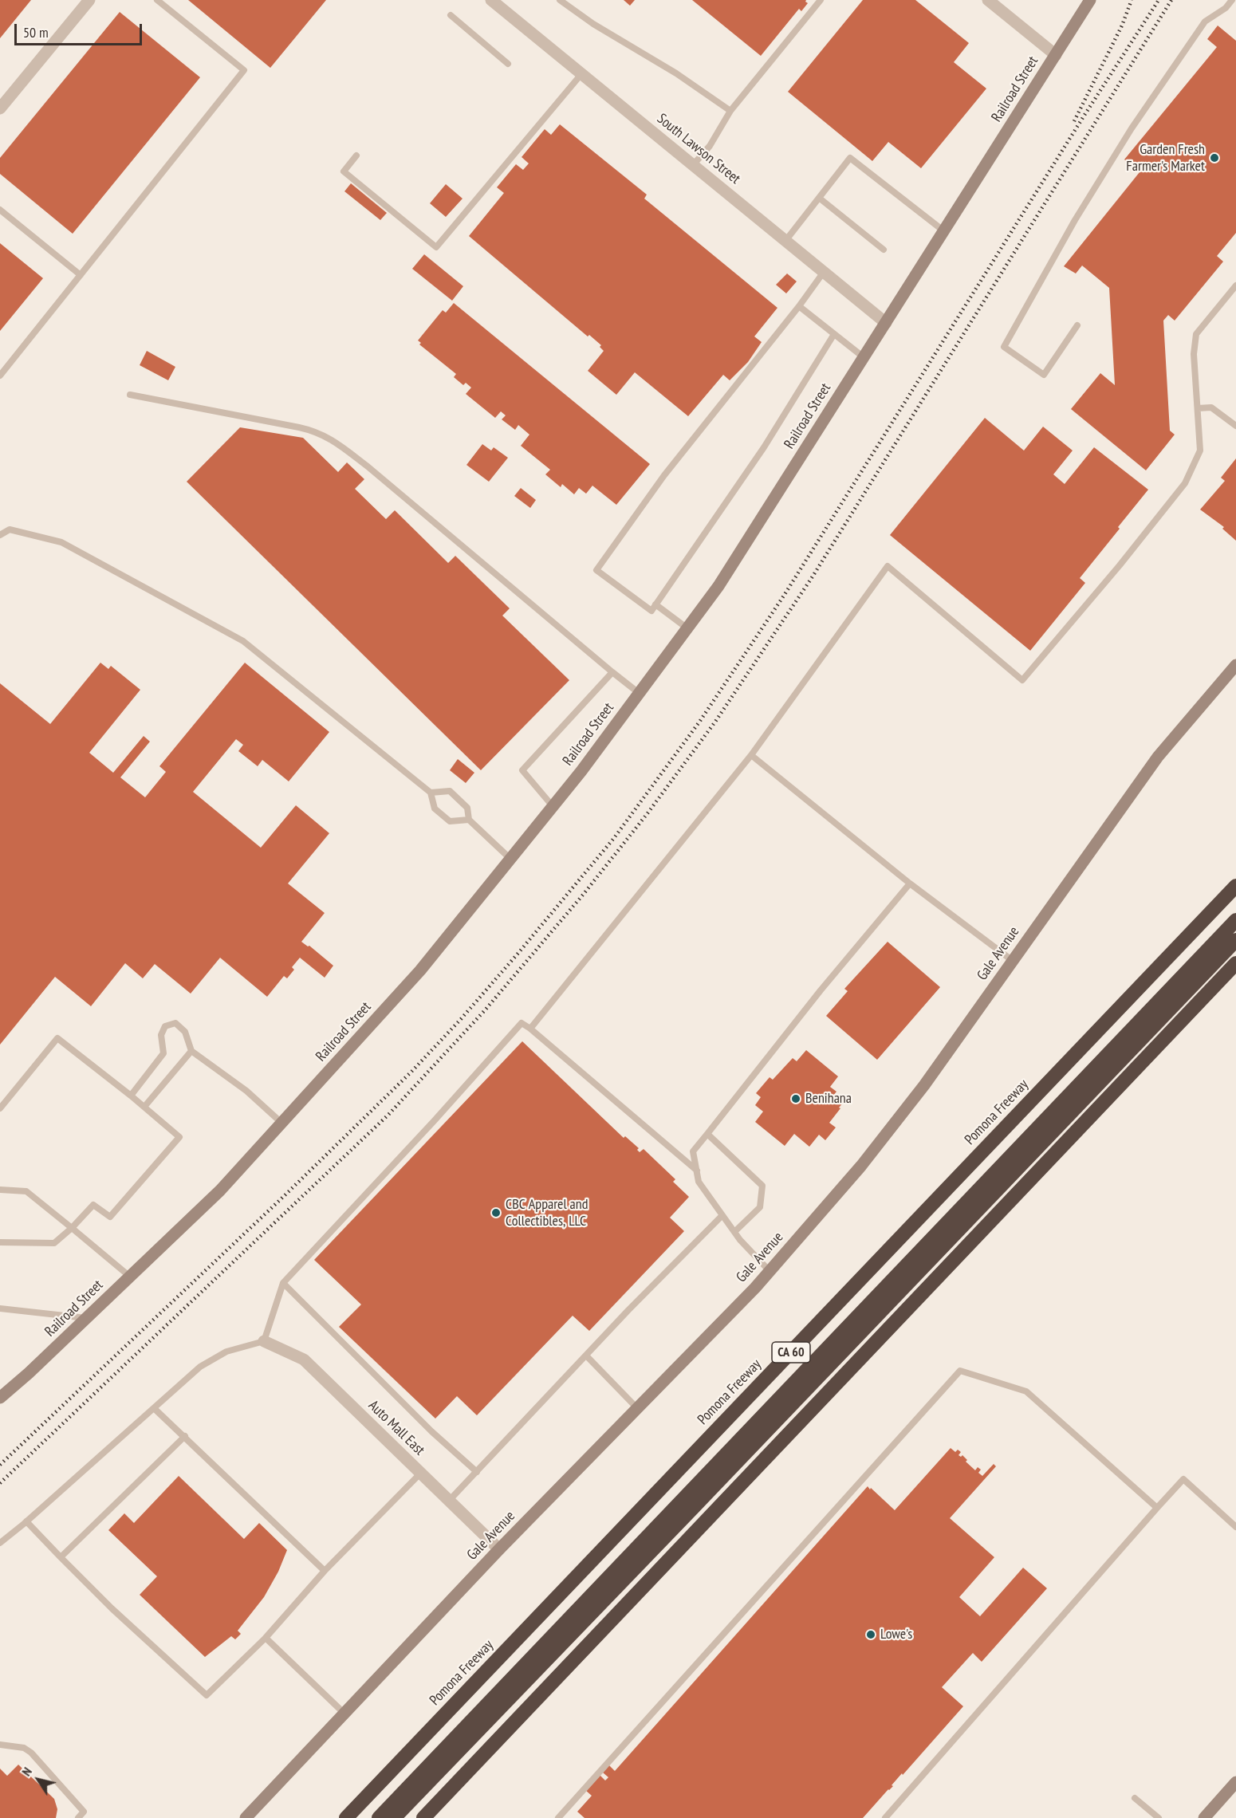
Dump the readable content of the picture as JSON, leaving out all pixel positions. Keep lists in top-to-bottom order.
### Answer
{
  "streets": {
    "highway": ["Pomona Freeway", "CA 60"],
    "street": [
      "Railroad Street",
      "South Lawson Street",
      "Gale Avenue",
      "Auto Mall East"
    ]
  },
  "crossings": [
    ["Railroad Street", "South Lawson Street"],
    ["Gale Avenue", "Auto Mall East"]
  ],
  "places": [
    "Garden Fresh Farmer's Market",
    "Benihana",
    "CBC Apparel and Collectibles, LLC",
    "Lowe's"
  ],
  "scale_bar": "50 m",
  "north": "top left"
}
